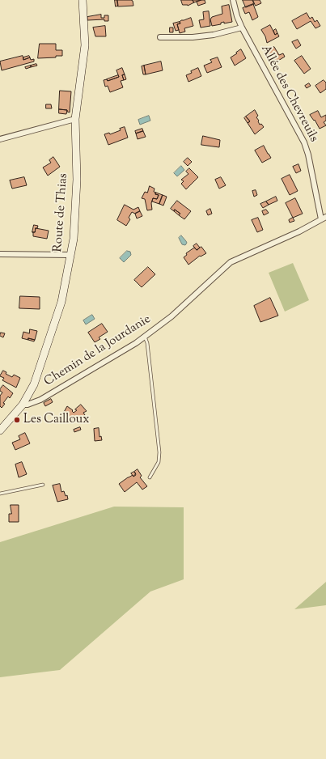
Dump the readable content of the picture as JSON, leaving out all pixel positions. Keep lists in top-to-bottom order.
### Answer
{
  "streets": {
    "street": ["Allée des Chevreuils", "Route de Thias", "Chemin de la Jourdanie"]
  },
  "crossings": [
    ["Allée des Chevreuils", "Chemin de la Jourdanie"],
    ["Route de Thias", "Chemin de la Jourdanie"]
  ],
  "places": ["Les Cailloux"]
}
